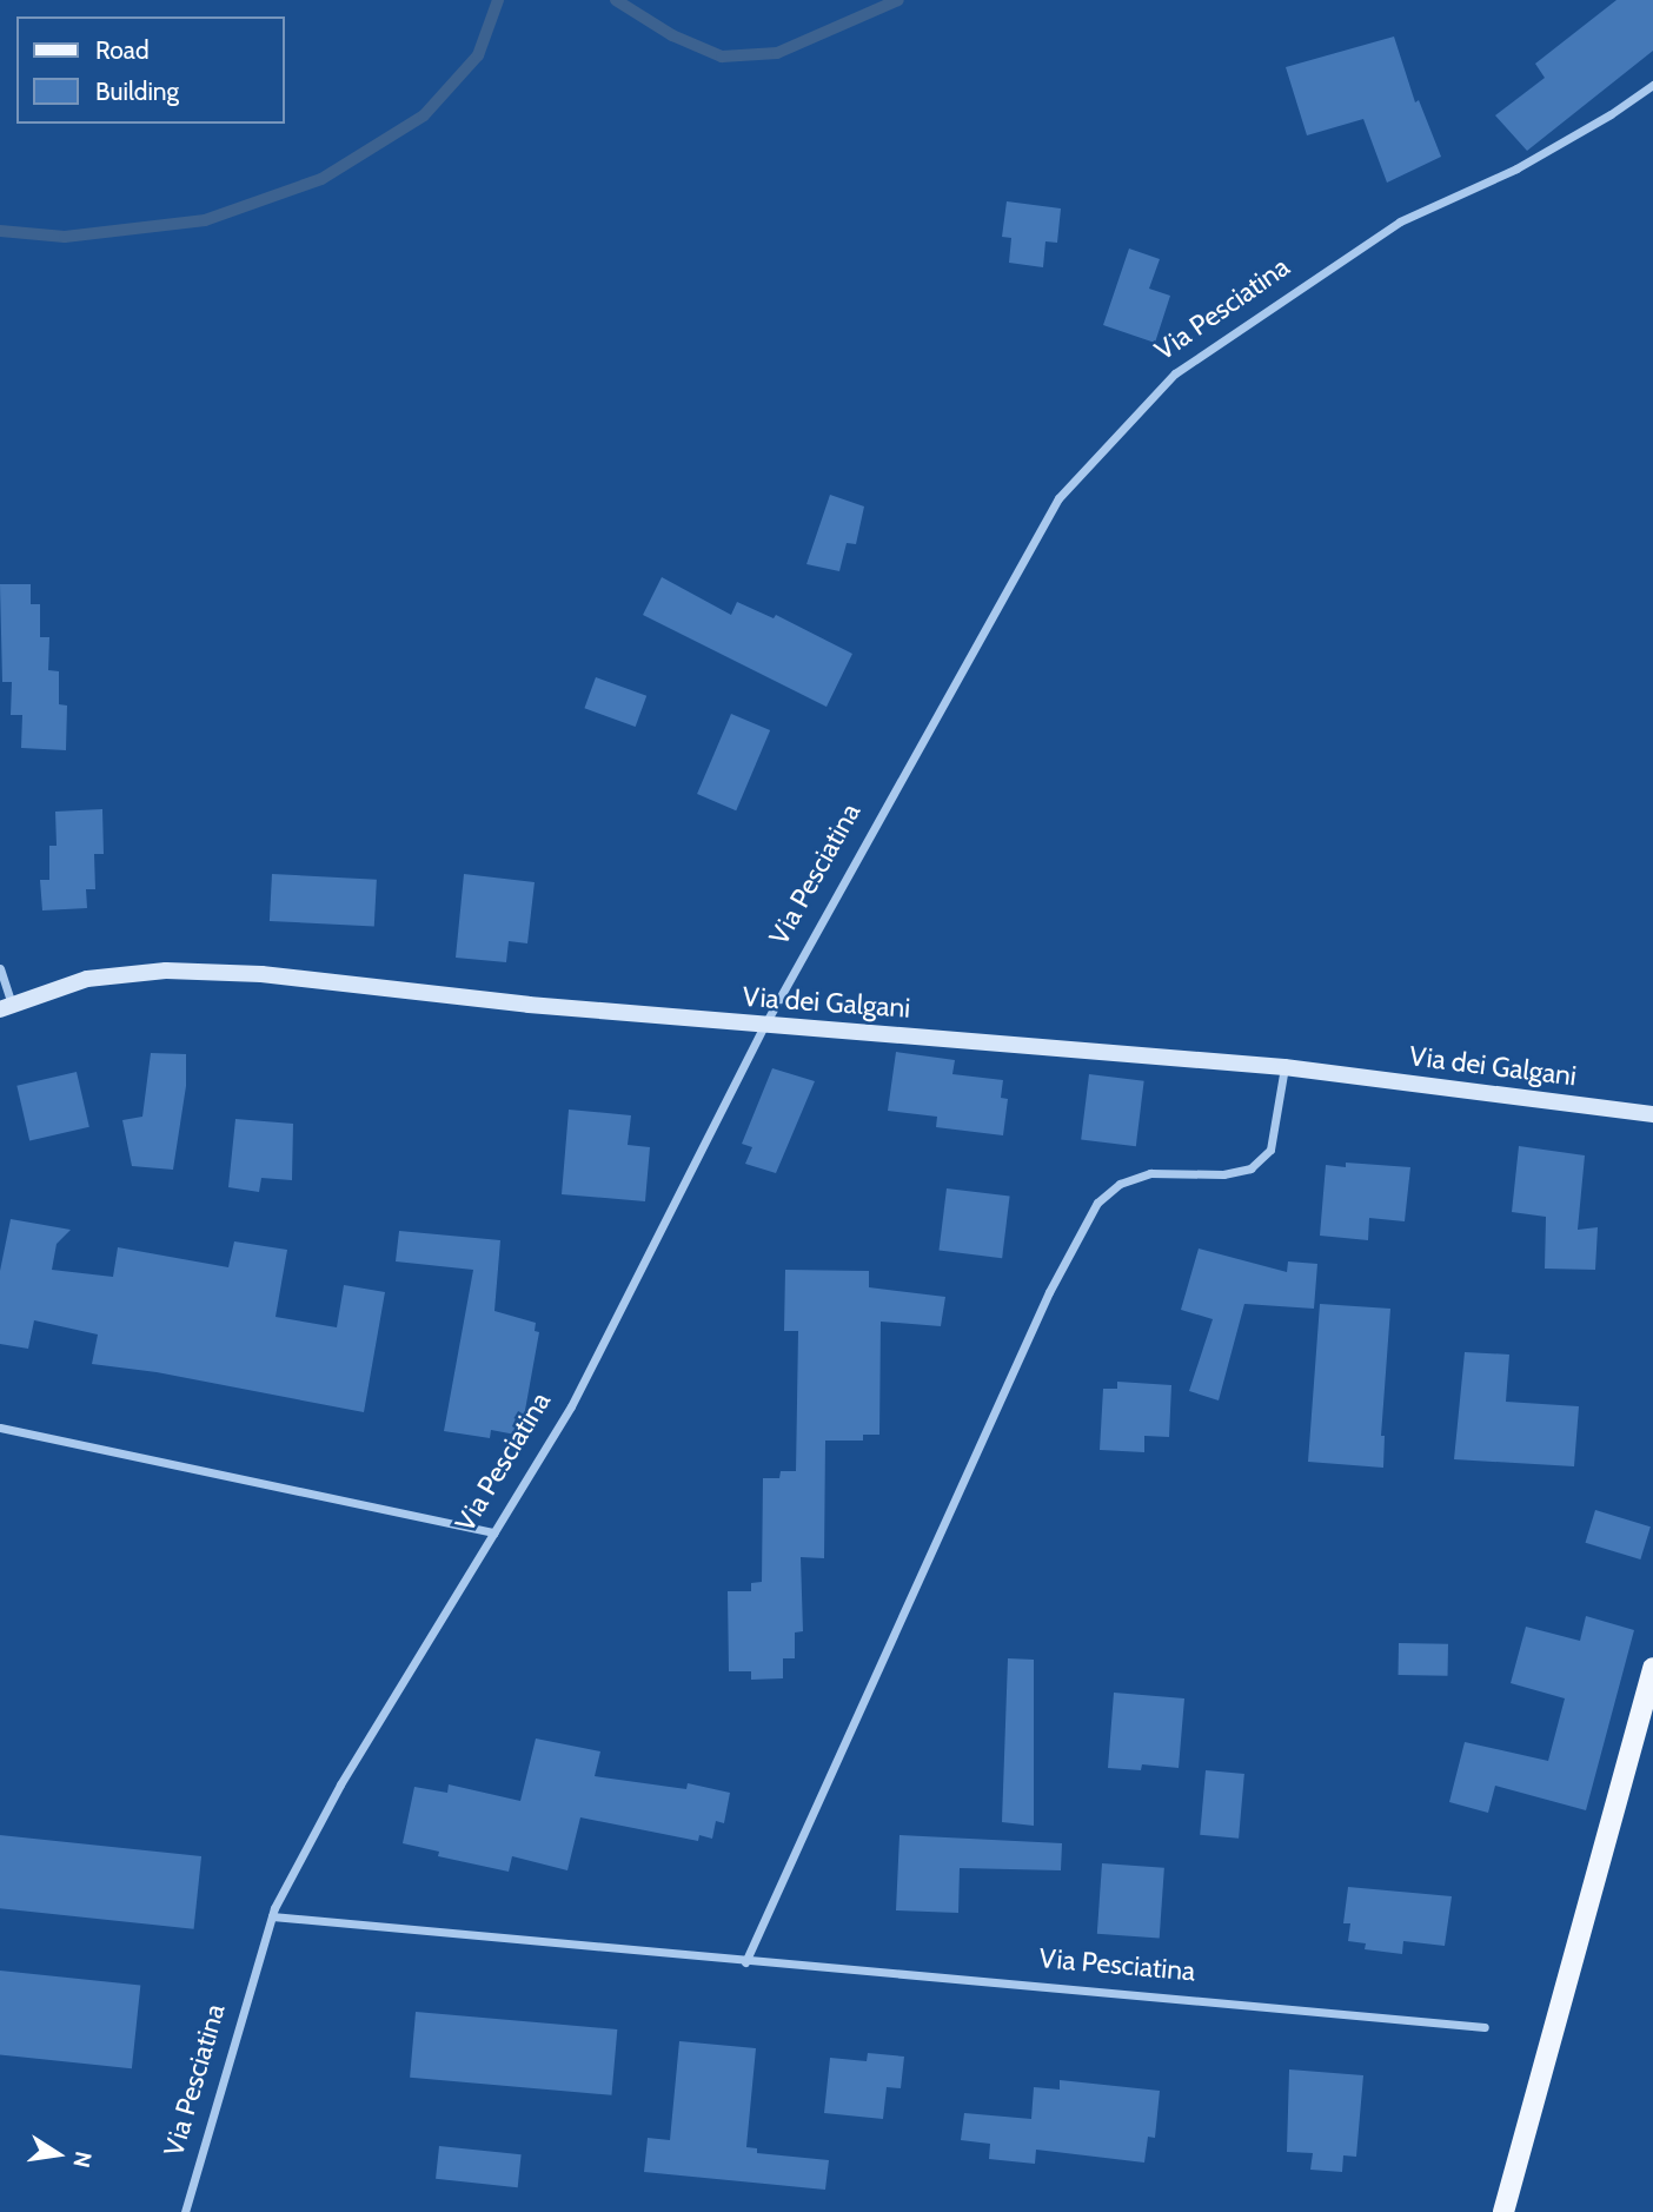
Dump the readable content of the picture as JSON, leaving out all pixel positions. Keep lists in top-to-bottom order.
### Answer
{
  "streets": {
    "street": ["Via Pesciatina", "Via dei Galgani"]
  },
  "crossings": [
    ["Via Pesciatina", "Via dei Galgani"]
  ],
  "legend": ["Road", "Building"],
  "north": "right"
}
